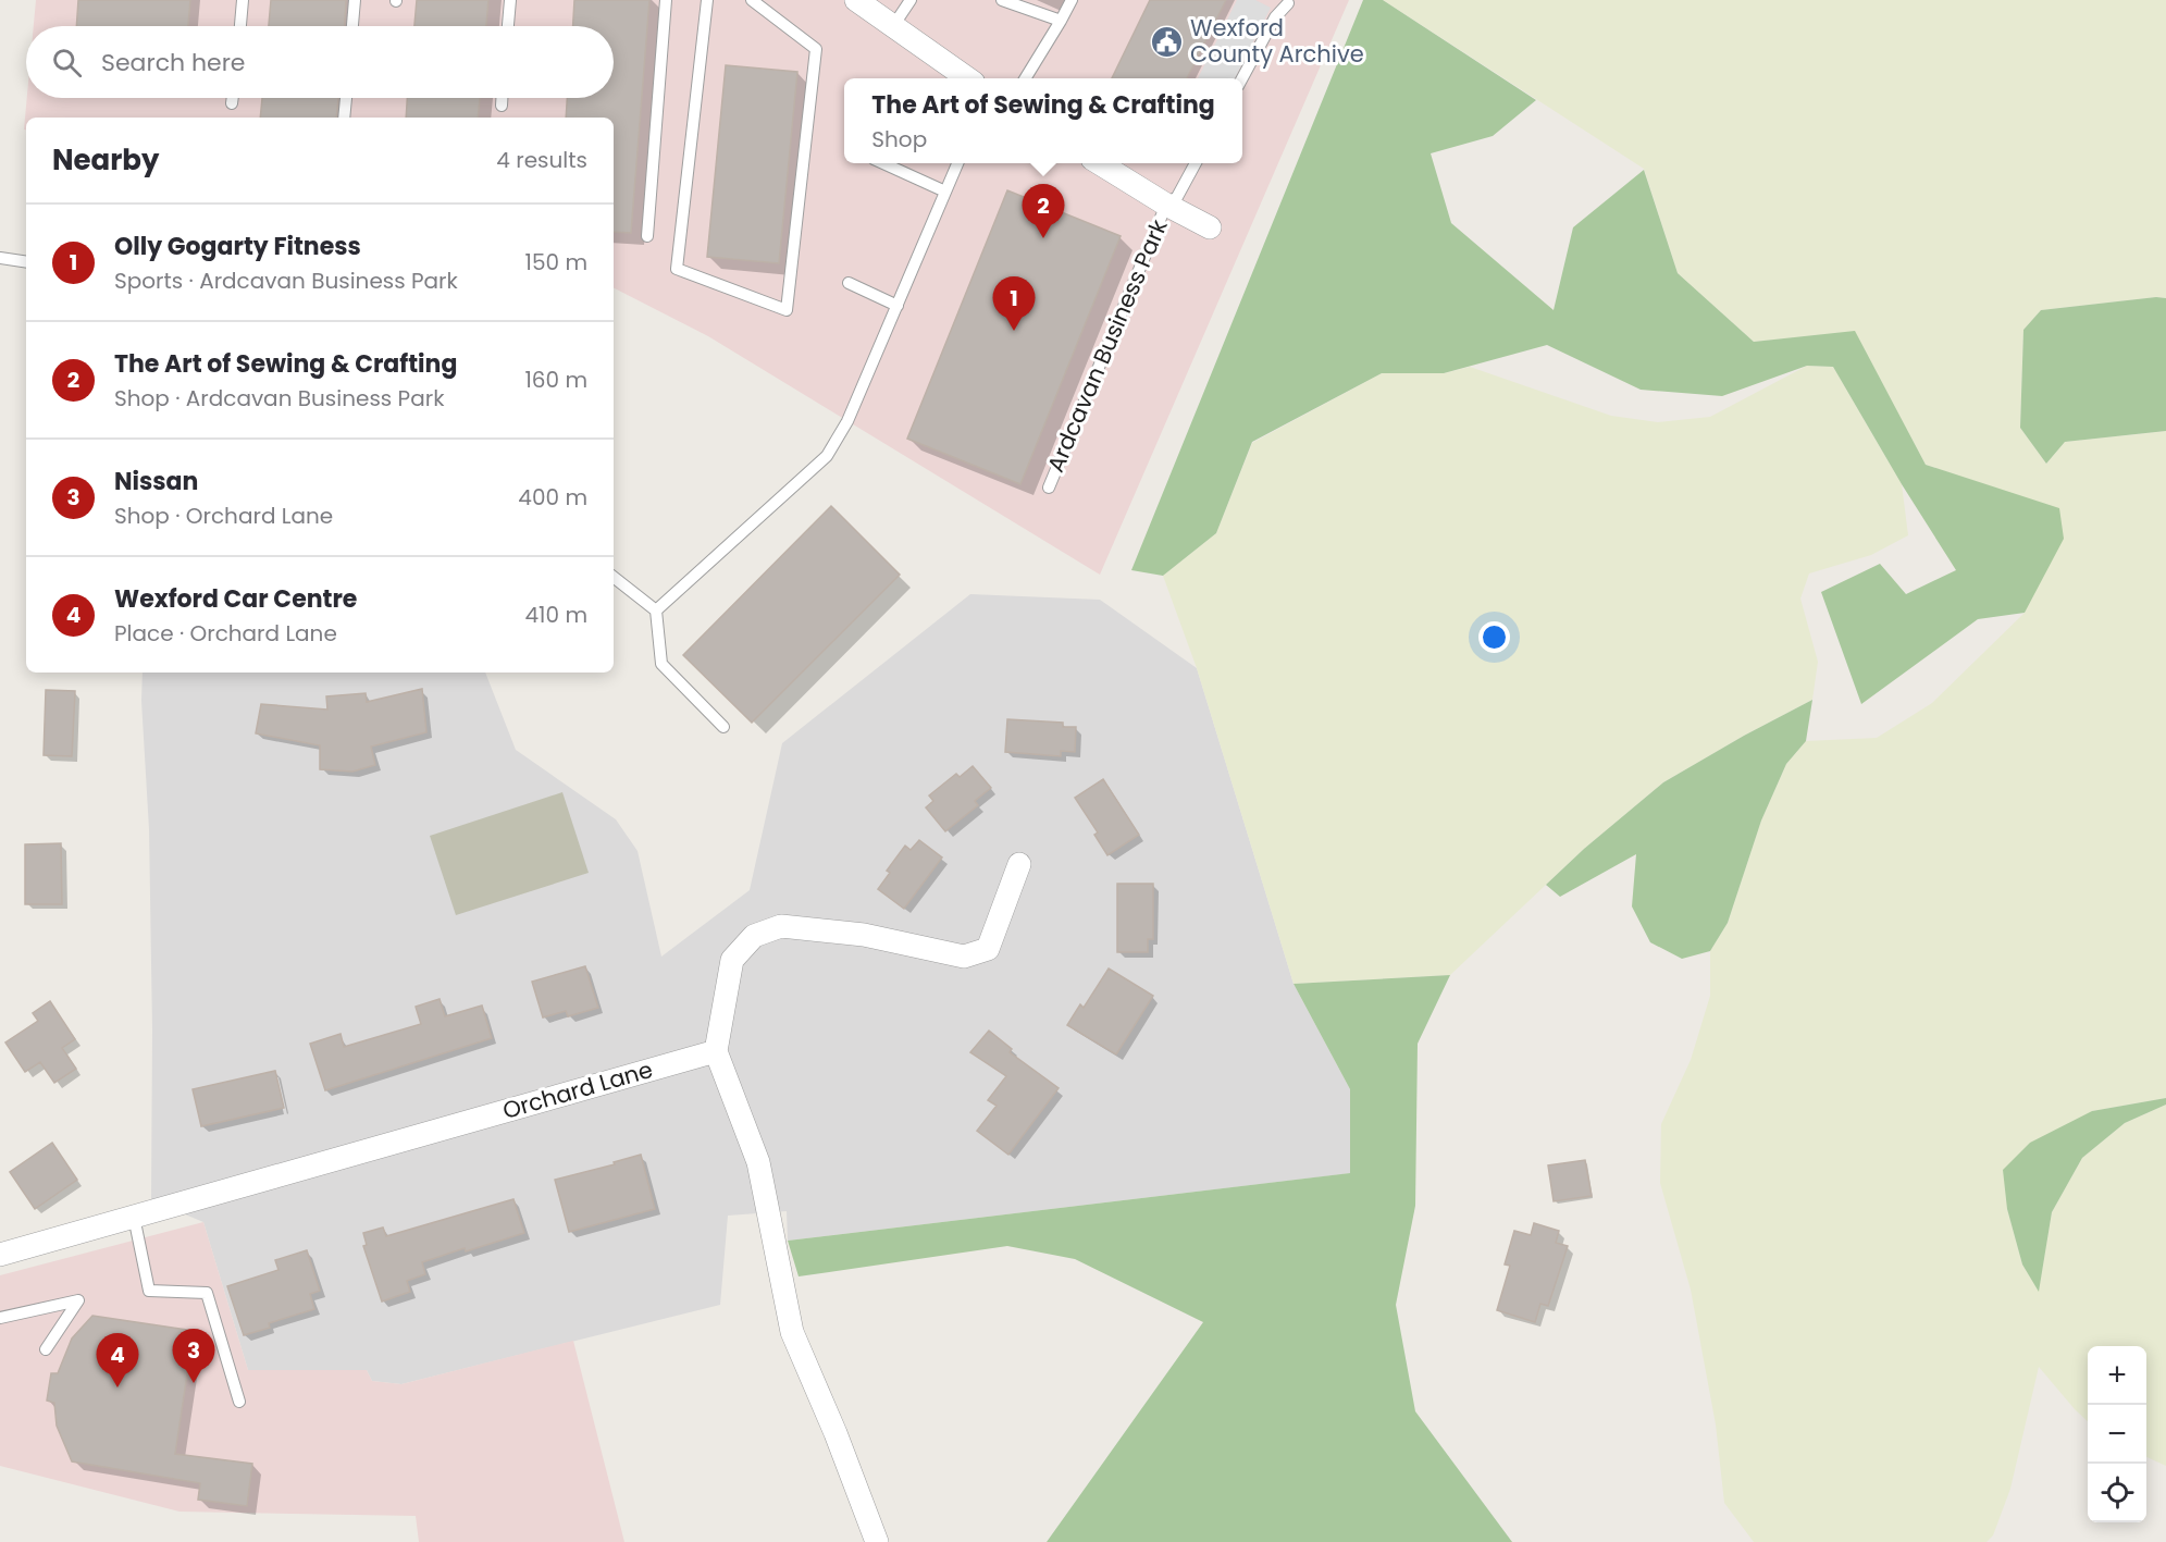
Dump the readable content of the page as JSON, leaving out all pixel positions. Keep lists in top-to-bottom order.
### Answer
{
  "streets": {
    "street": ["Ardcavan Business Park", "Orchard Lane"]
  },
  "places": {
    "public building": ["Wexford County Archive"]
  },
  "page": {
    "search": "Search here",
    "popup": ["The Art of Sewing & Crafting", "Shop"],
    "heading": ["Nearby", "4 results"],
    "pins": [
      "2",
      "1",
      "3",
      "4"
    ],
    "list": [
      {
        "mark": "1",
        "name": "Olly Gogarty Fitness",
        "note": "Sports · Ardcavan Business Park",
        "value": "150 m"
      },
      {
        "mark": "2",
        "name": "The Art of Sewing & Crafting",
        "note": "Shop · Ardcavan Business Park",
        "value": "160 m"
      },
      {
        "mark": "3",
        "name": "Nissan",
        "note": "Shop · Orchard Lane",
        "value": "400 m"
      },
      {
        "mark": "4",
        "name": "Wexford Car Centre",
        "note": "Place · Orchard Lane",
        "value": "410 m"
      }
    ],
    "map_buttons": ["+", "−"]
  }
}
